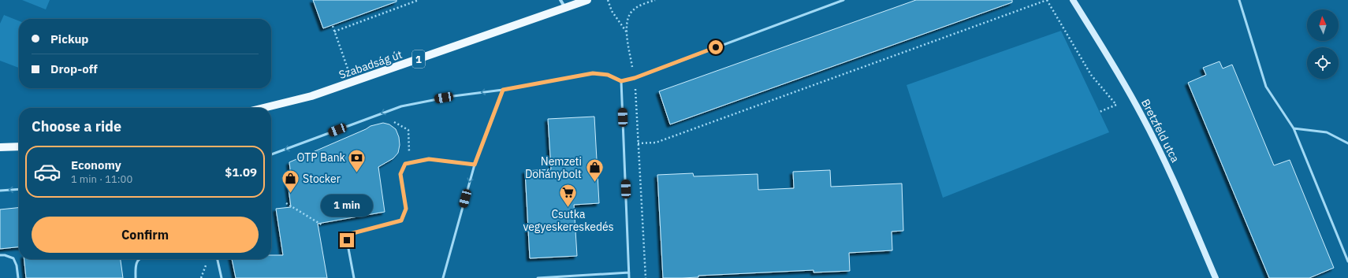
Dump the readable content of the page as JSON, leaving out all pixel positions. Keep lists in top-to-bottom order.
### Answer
{
  "streets": {
    "main road": ["1", "Szabadság út", "Bretzfeld utca"]
  },
  "places": {
    "bank": ["OTP Bank"],
    "shop": ["Nemzeti Dohánybolt", "Stocker"],
    "supermarket": ["Csutka vegyeskereskedés"]
  },
  "north": "top",
  "page": {
    "banner": ["Pickup", "Drop-off"],
    "heading": "Choose a ride",
    "list": [
      {
        "name": "Economy",
        "note": "1 min · 11:00",
        "value": "$1.09"
      }
    ],
    "bubble": "1 min",
    "buttons": "Confirm"
  }
}
